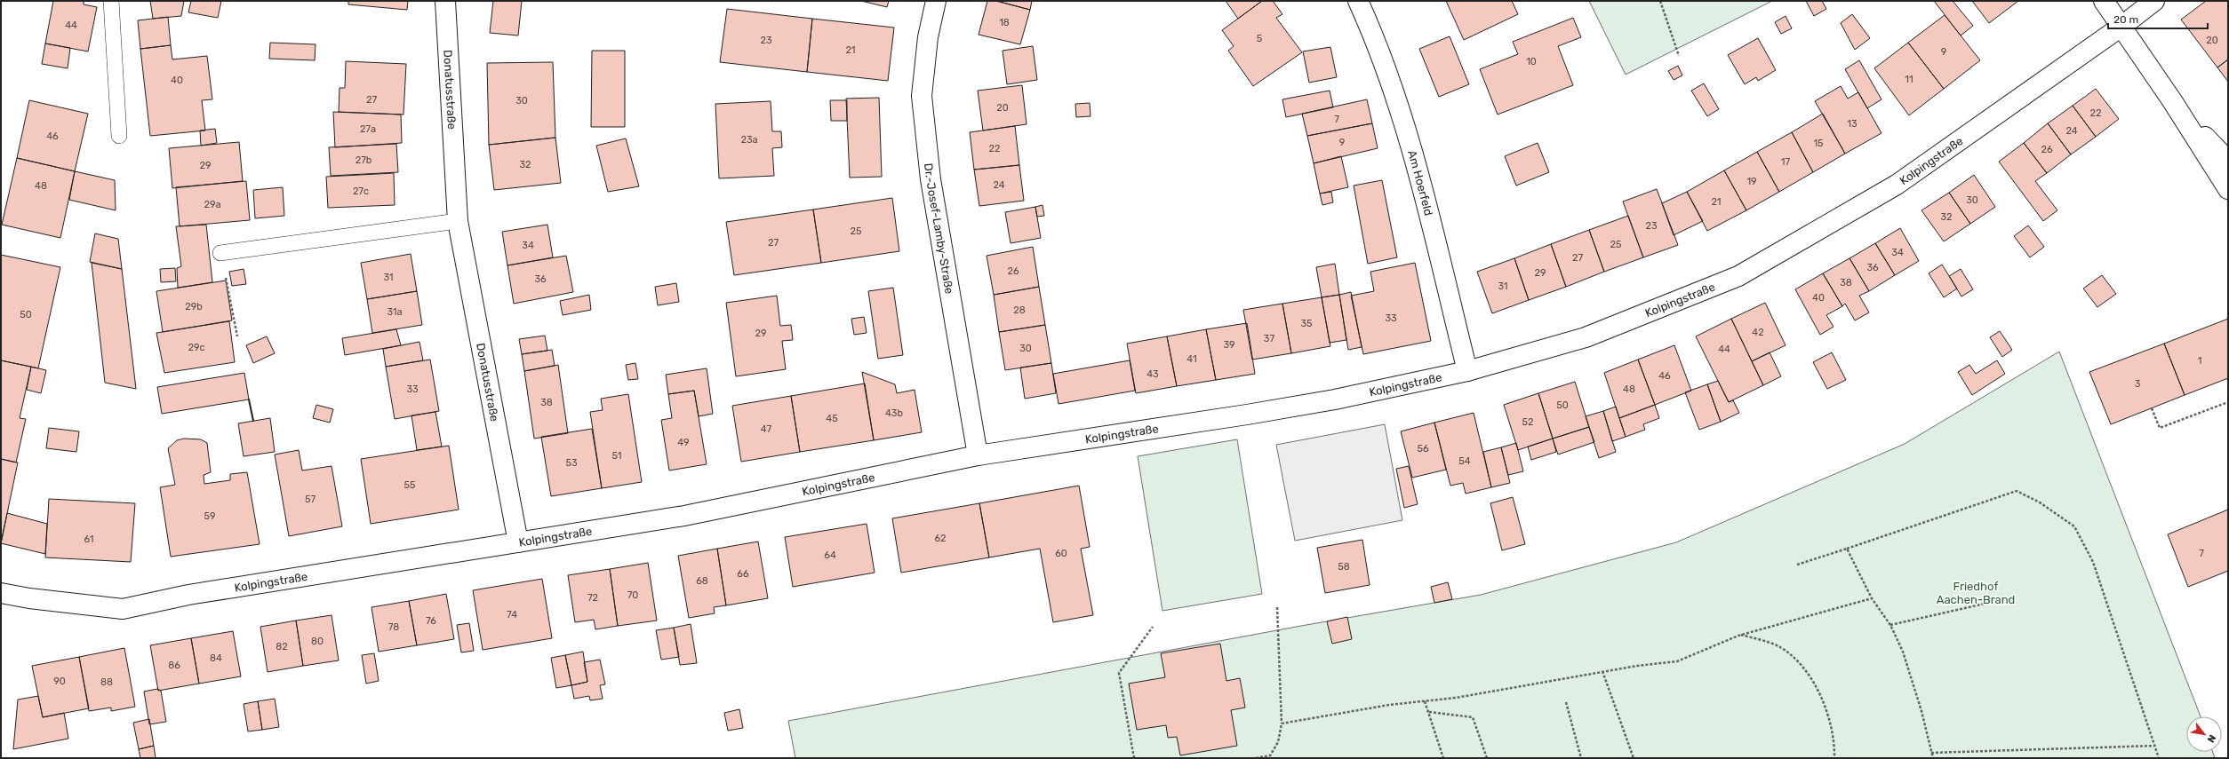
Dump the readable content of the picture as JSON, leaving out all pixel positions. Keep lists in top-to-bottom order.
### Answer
{
  "streets": {
    "street": [
      "Donatusstraße",
      "Kolpingstraße",
      "Am Hoerfeld",
      "Dr.-Josef-Lamby-Straße"
    ]
  },
  "crossings": [
    ["Donatusstraße", "Kolpingstraße"],
    ["Kolpingstraße", "Am Hoerfeld"],
    ["Kolpingstraße", "Dr.-Josef-Lamby-Straße"]
  ],
  "parks": ["Friedhof Aachen-Brand"],
  "house_numbers": [
    "18",
    "44",
    "5",
    "23",
    "20",
    "21",
    "9",
    "10",
    "11",
    "40",
    "27",
    "30",
    "20",
    "22",
    "7",
    "13",
    "27a",
    "24",
    "46",
    "23a",
    "9",
    "15",
    "22",
    "26",
    "27b",
    "17",
    "32",
    "29",
    "19",
    "24",
    "48",
    "27c",
    "30",
    "21",
    "29a",
    "32",
    "23",
    "25",
    "27",
    "25",
    "34",
    "34",
    "27",
    "36",
    "26",
    "29",
    "31",
    "36",
    "38",
    "31",
    "40",
    "29b",
    "28",
    "31a",
    "50",
    "33",
    "35",
    "42",
    "29",
    "37",
    "39",
    "29c",
    "30",
    "44",
    "41",
    "1",
    "43",
    "46",
    "3",
    "33",
    "48",
    "38",
    "50",
    "43b",
    "45",
    "52",
    "47",
    "49",
    "56",
    "51",
    "54",
    "53",
    "55",
    "57",
    "59",
    "62",
    "61",
    "60",
    "7",
    "64",
    "58",
    "66",
    "68",
    "70",
    "72",
    "74",
    "76",
    "78",
    "80",
    "82",
    "84",
    "86",
    "90",
    "88"
  ],
  "scale_bar": "20 m",
  "north": "bottom right"
}
